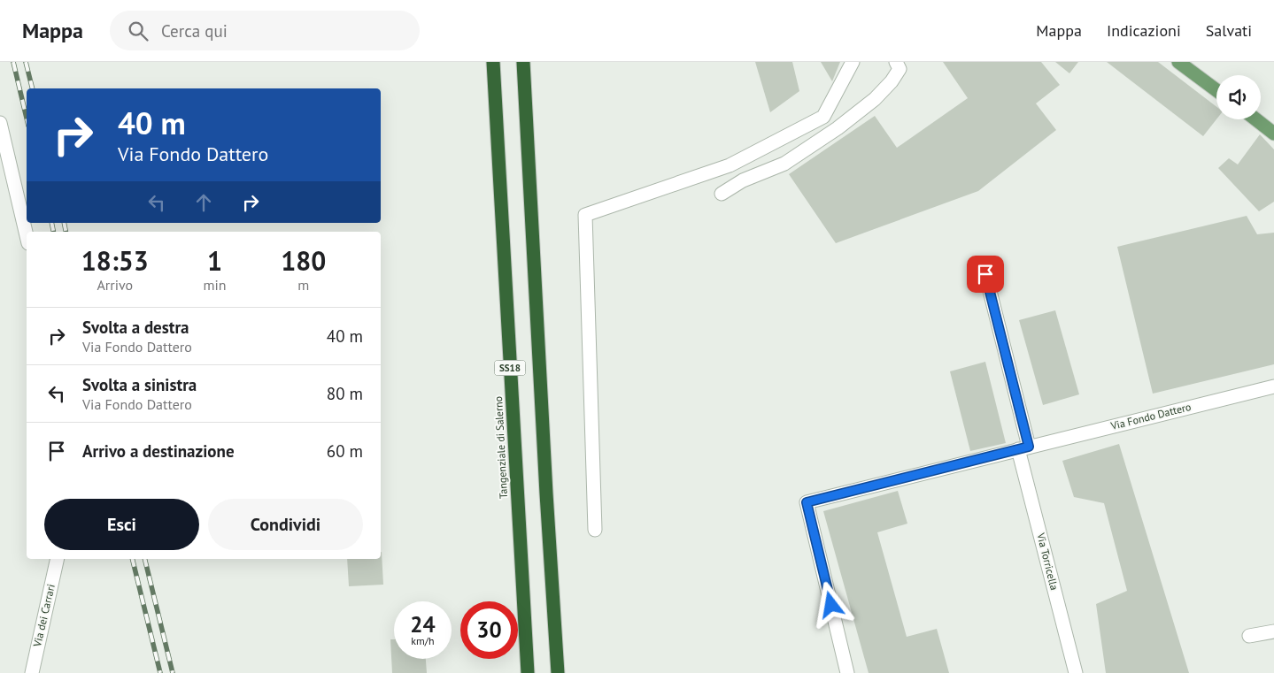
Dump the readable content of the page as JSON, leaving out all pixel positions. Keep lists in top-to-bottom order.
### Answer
{
  "streets": {
    "highway": ["SS18", "Tangenziale di Salerno"],
    "street": ["Via Fondo Dattero", "Via Torricella", "Via dei Carrari"]
  },
  "crossings": [
    ["Via Fondo Dattero", "Via Torricella"]
  ],
  "page": {
    "header": "Mappa",
    "search": "Cerca qui",
    "nav": ["Mappa", "Indicazioni", "Salvati"],
    "turn": ["40 m", "Via Fondo Dattero"],
    "eta": [
      "18:53",
      "Arrivo",
      "1",
      "min",
      "180",
      "m"
    ],
    "list": [
      {
        "name": "Svolta a destra",
        "note": "Via Fondo Dattero",
        "value": "40 m"
      },
      {
        "name": "Svolta a sinistra",
        "note": "Via Fondo Dattero",
        "value": "80 m"
      },
      {
        "name": "Arrivo a destinazione",
        "value": "60 m"
      }
    ],
    "buttons": ["Esci", "Condividi"],
    "speed": "24 km/h",
    "limit": "30"
  }
}
